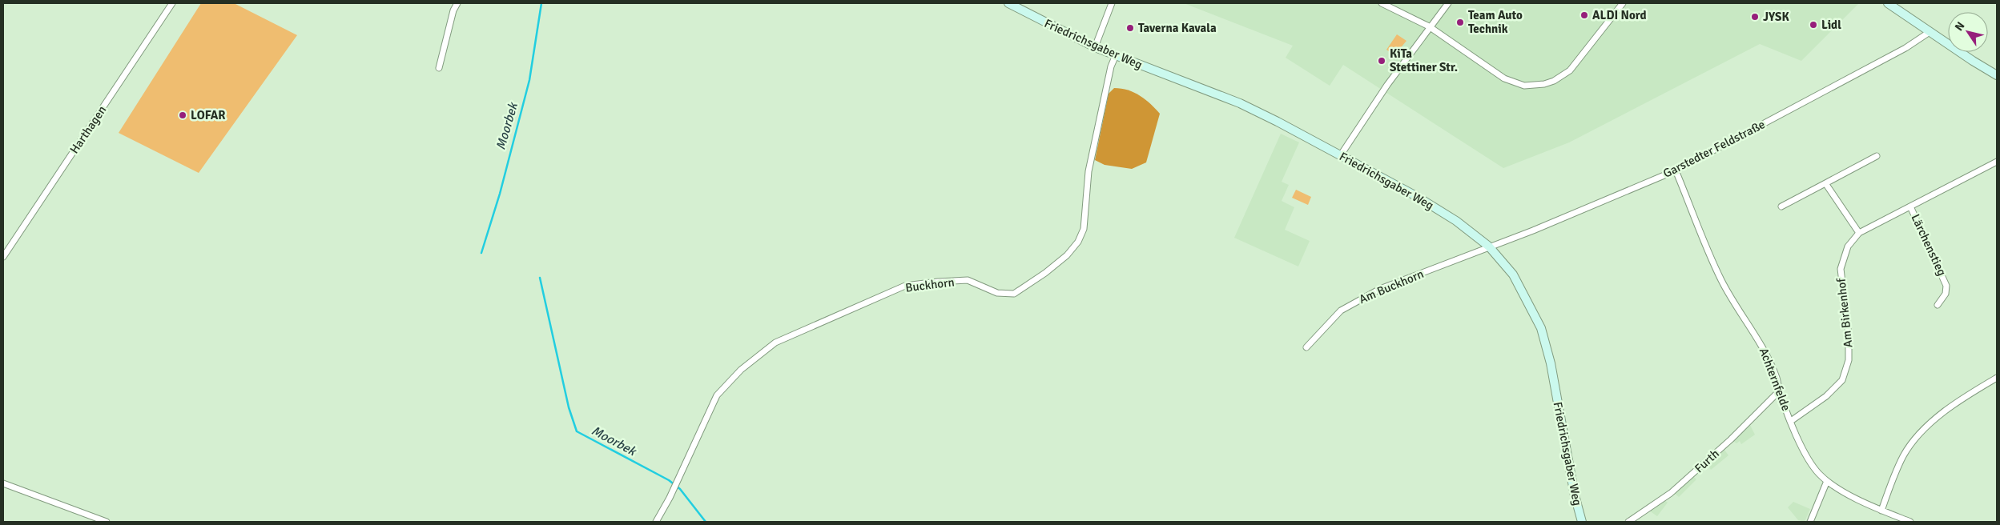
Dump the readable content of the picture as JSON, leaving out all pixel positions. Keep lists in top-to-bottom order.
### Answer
{
  "streets": {
    "main road": ["Friedrichsgaber Weg"],
    "street": [
      "Harthagen",
      "Garstedter Feldstraße",
      "Lärchenstieg",
      "Buckhorn",
      "Am Buckhorn",
      "Am Birkenhof",
      "Achternfelde",
      "Furth"
    ]
  },
  "crossings": [
    ["Friedrichsgaber Weg", "Garstedter Feldstraße"],
    ["Friedrichsgaber Weg", "Buckhorn"],
    ["Friedrichsgaber Weg", "Am Buckhorn"],
    ["Garstedter Feldstraße", "Am Buckhorn"],
    ["Garstedter Feldstraße", "Achternfelde"],
    ["Lärchenstieg", "Am Birkenhof"],
    ["Am Birkenhof", "Achternfelde"],
    ["Achternfelde", "Furth"]
  ],
  "water": ["Moorbek"],
  "places": [
    "ALDI Nord",
    "JYSK",
    "Team Auto Technik",
    "Lidl",
    "Taverna Kavala",
    "KiTa Stettiner Str.",
    "LOFAR"
  ],
  "north": "top left"
}
